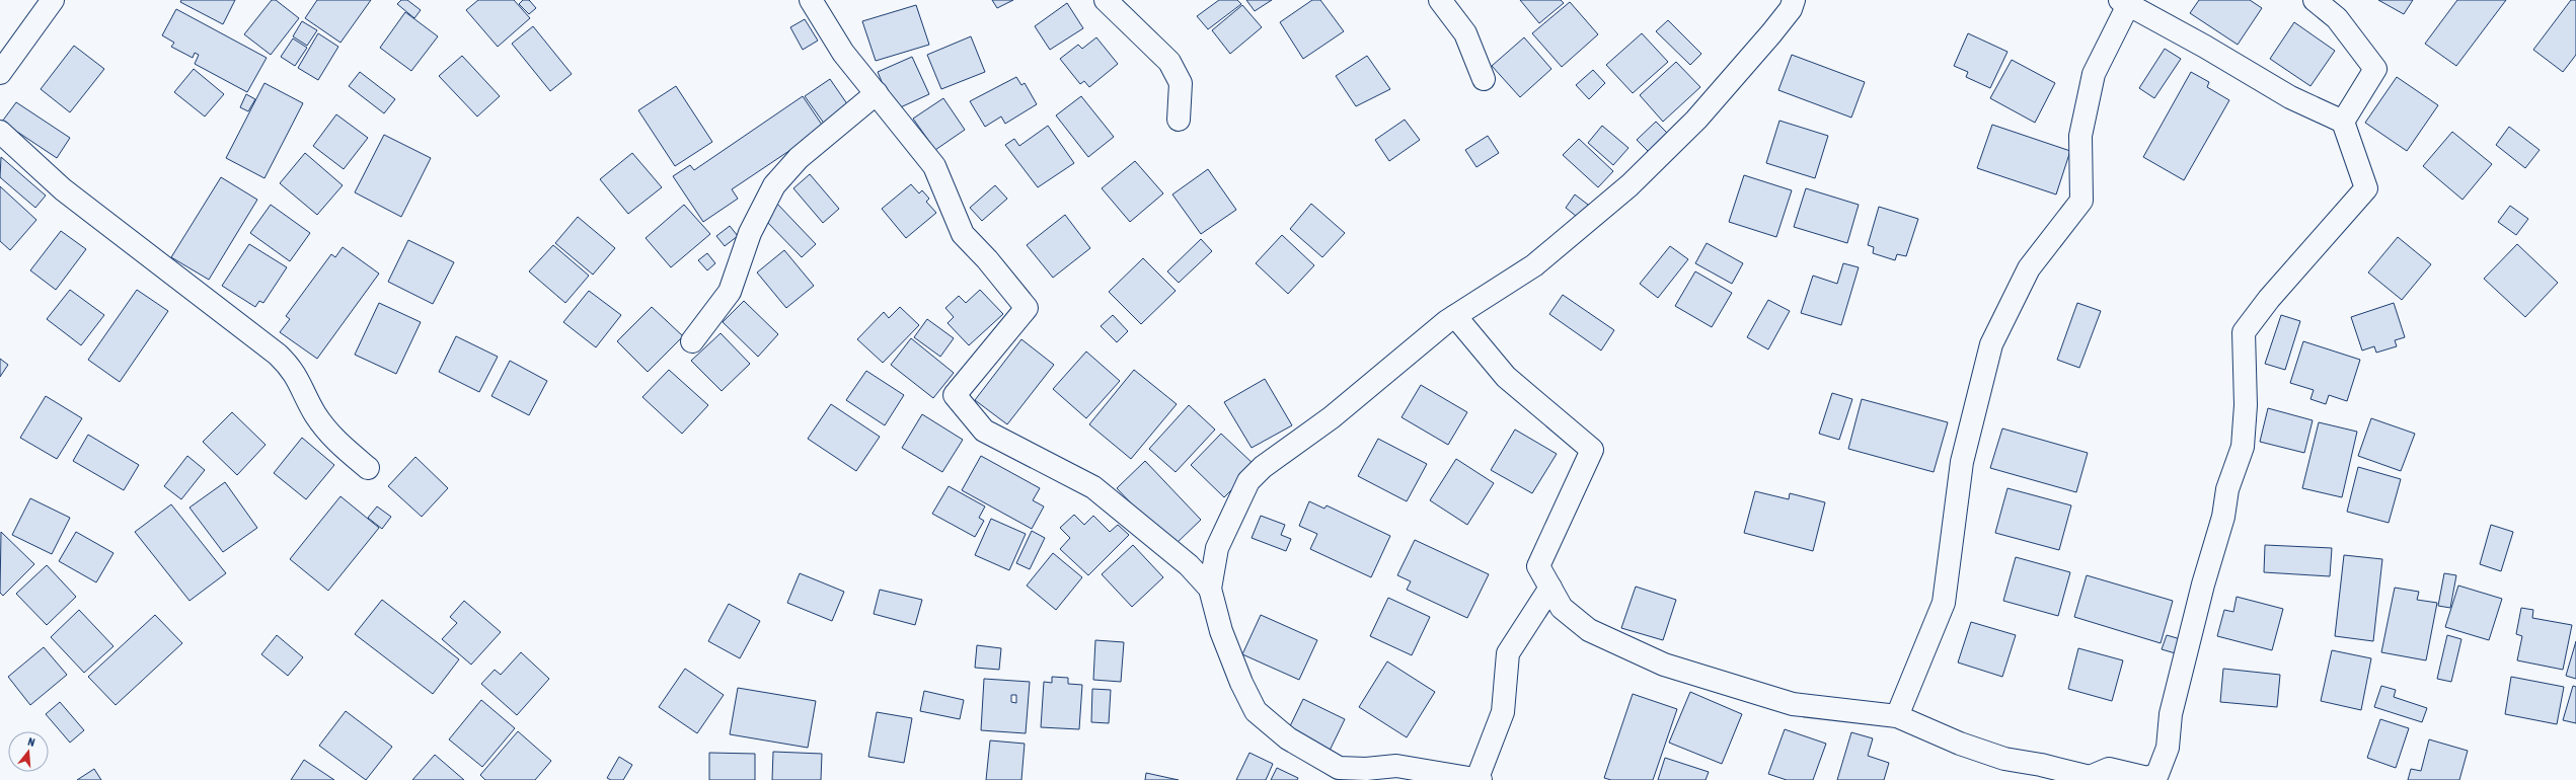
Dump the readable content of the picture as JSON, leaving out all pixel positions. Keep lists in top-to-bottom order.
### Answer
{
  "north": "top"
}
